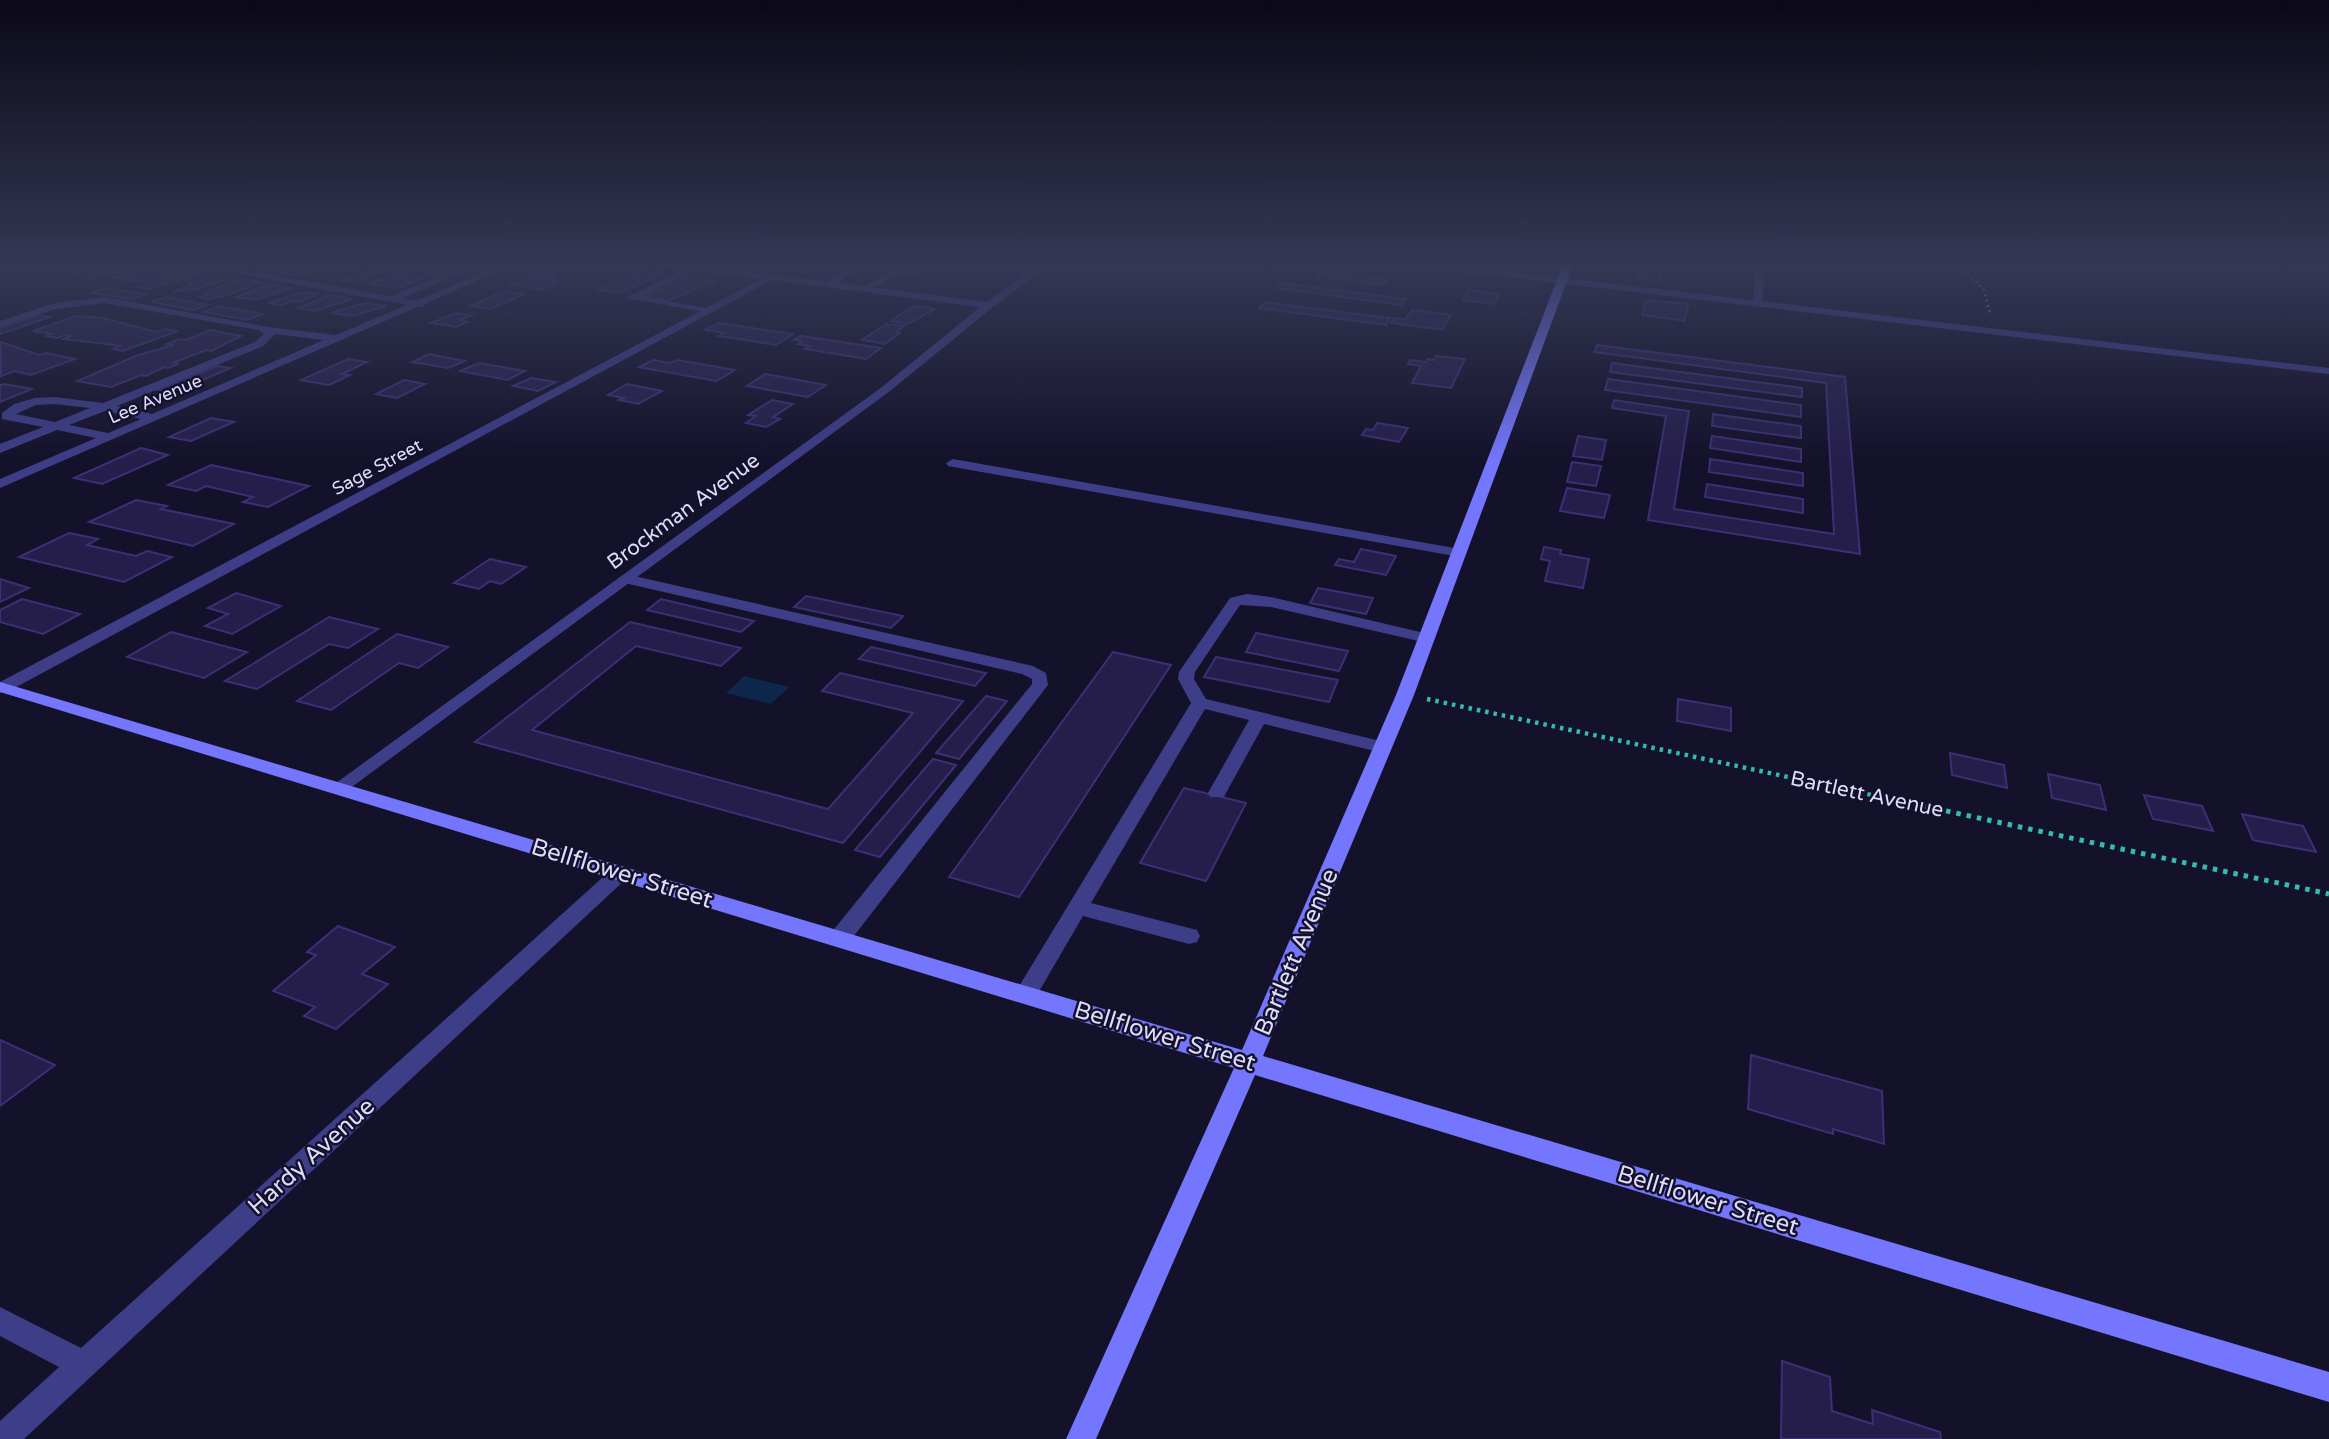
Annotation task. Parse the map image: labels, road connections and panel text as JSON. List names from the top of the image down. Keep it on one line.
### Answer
{"streets":{"street":["Lee Avenue","Sage Street","Brockman Avenue","Bartlett Avenue","Bellflower Street","Hardy Avenue"]},"crossings":[["Sage Street","Bellflower Street"],["Brockman Avenue","Bellflower Street"],["Bartlett Avenue","Bellflower Street"],["Bellflower Street","Hardy Avenue"]]}
